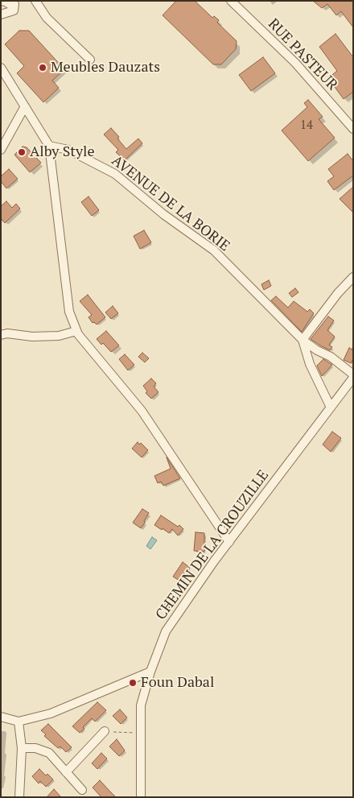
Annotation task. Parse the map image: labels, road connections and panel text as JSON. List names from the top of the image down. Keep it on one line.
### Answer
{"streets":{"street":["RUE PASTEUR","AVENUE DE LA BORIE","CHEMIN DE LA CROUZILLE"]},"places":["Meubles Dauzats","Alby Style","Foun Dabal"],"house_numbers":["14"]}
